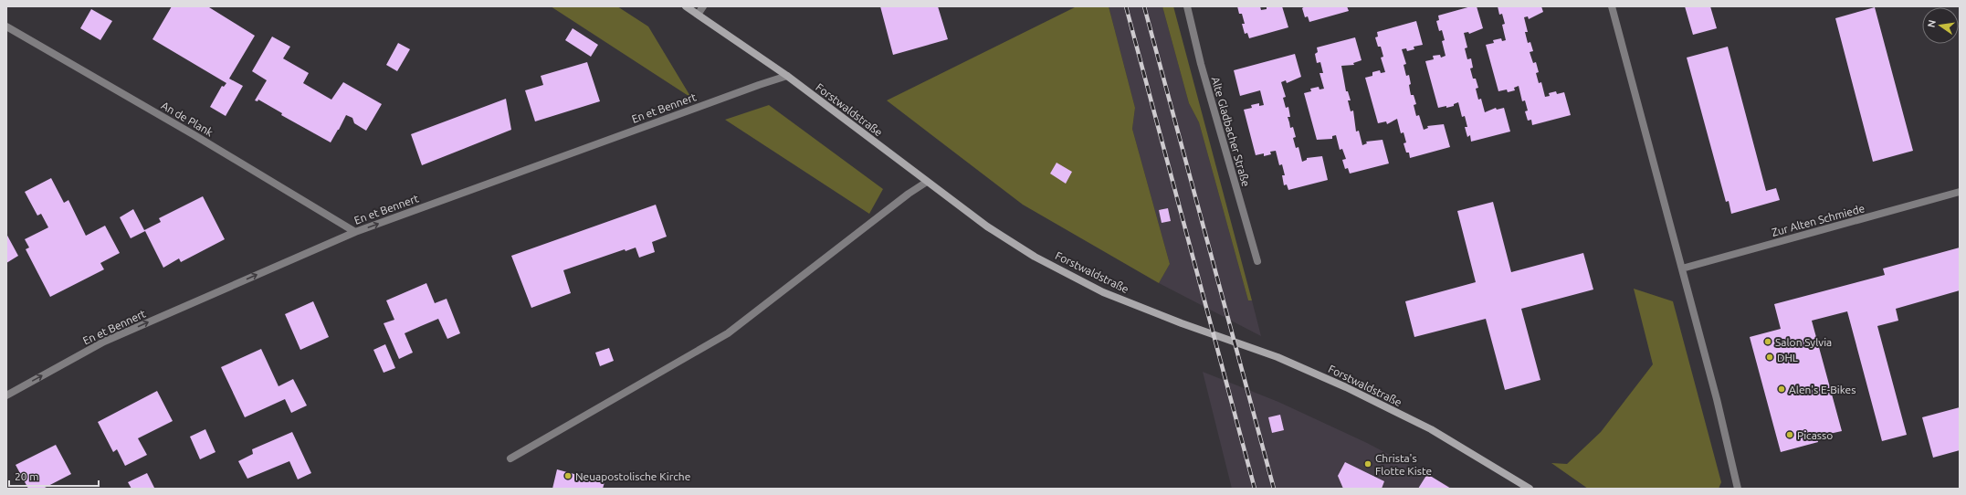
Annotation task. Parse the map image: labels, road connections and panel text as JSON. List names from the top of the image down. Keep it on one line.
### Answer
{"streets":{"street":["En et Bennert","Forstwaldstraße","An de Plank","Alte Gladbacher Straße","Zur Alten Schmiede"]},"crossings":[["En et Bennert","Forstwaldstraße"],["En et Bennert","An de Plank"]],"one_way":["En et Bennert"],"places":["Salon Sylvia","DHL","Alen's E-Bikes","Picasso","Christa's Flotte Kiste","Neuapostolische Kirche"],"scale_bar":"20 m","north":"left"}
